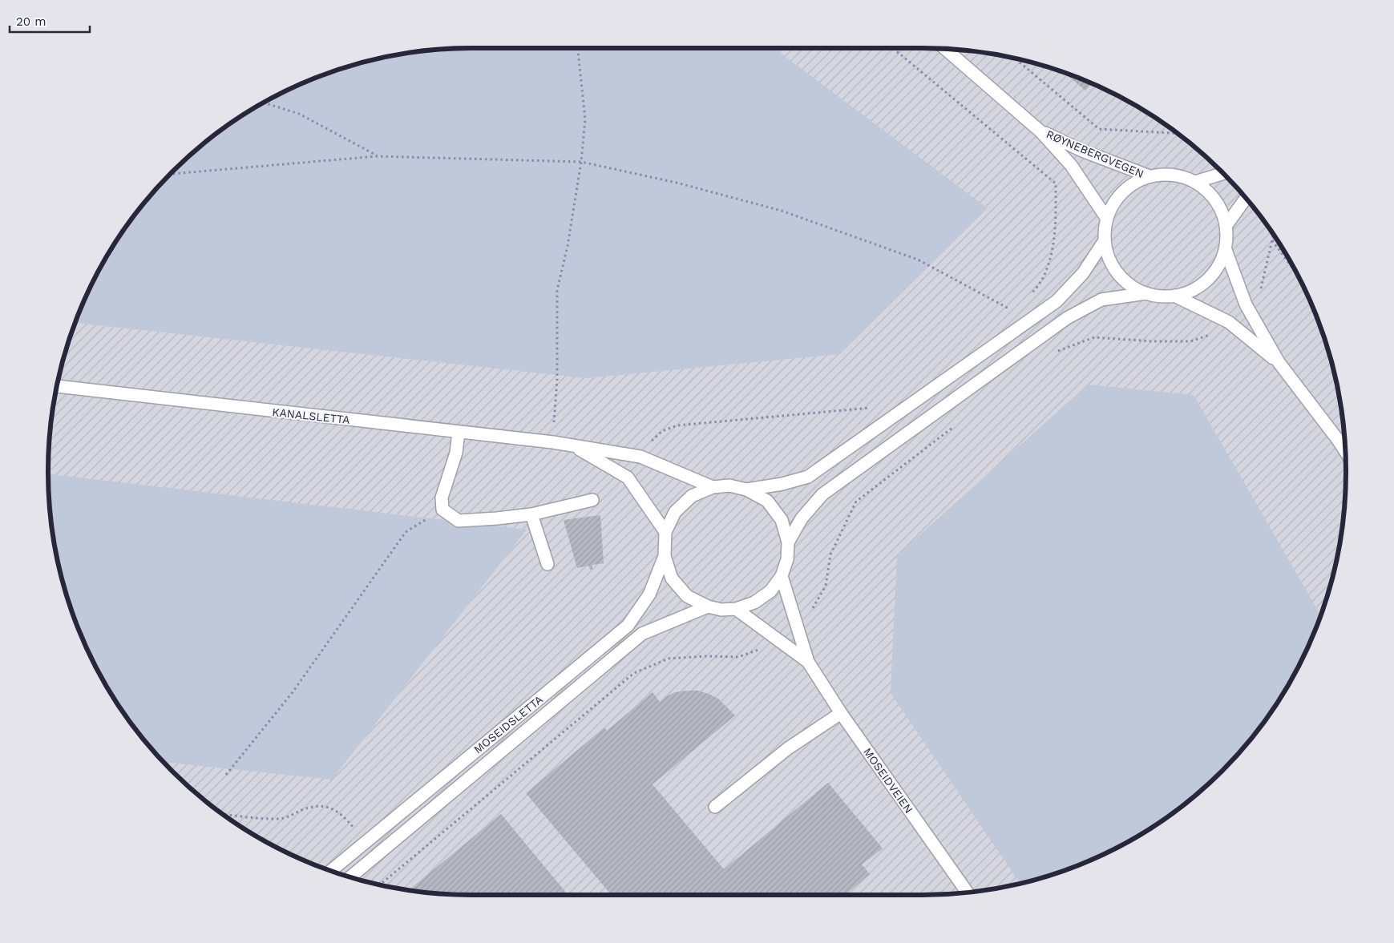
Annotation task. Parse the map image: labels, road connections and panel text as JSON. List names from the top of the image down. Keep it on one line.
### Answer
{"streets":{"street":["RØYNEBERGVEGEN","KANALSLETTA","MOSEIDSLETTA","MOSEIDVEIEN"]},"crossings":[["KANALSLETTA","MOSEIDSLETTA"]],"scale_bar":"20 m"}
